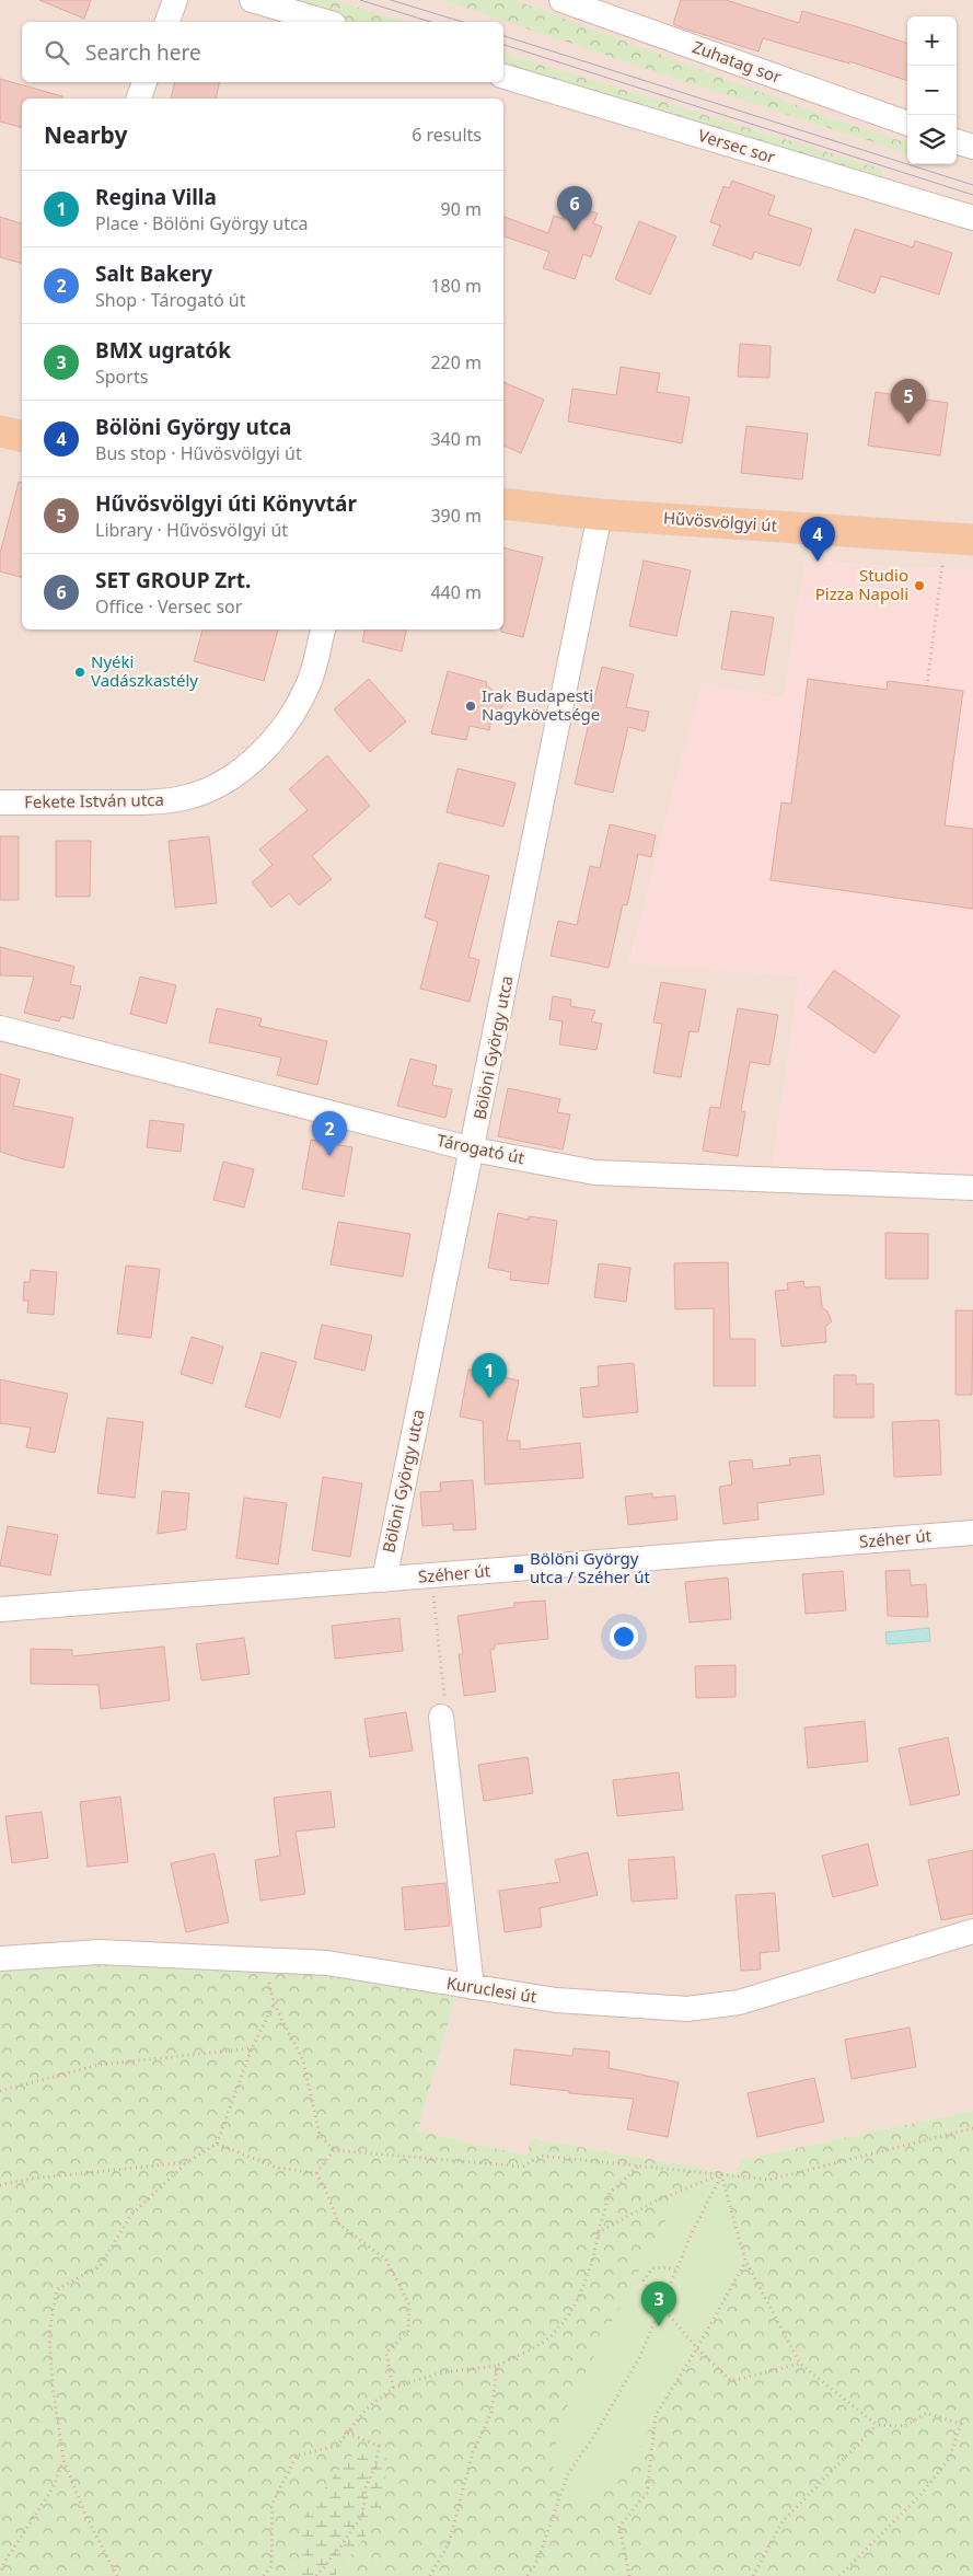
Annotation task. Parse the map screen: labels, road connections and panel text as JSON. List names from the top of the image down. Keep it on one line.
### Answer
{"streets":{"main road":["Hűvösvölgyi út"],"street":["Zuhatag sor","Versec sor","Fekete István utca","Bölöni György utca","Tárogató út","Széher út","Kuruclesi út"]},"crossings":[["Hűvösvölgyi út","Bölöni György utca"],["Bölöni György utca","Tárogató út"],["Bölöni György utca","Széher út"]],"places":{"other":["Studio Pizza Napoli","Nyéki Vadászkastély","Irak Budapesti Nagykövetsége"],"transit":["Bölöni György utca / Széher út"]},"page":{"map_buttons":["+","−"],"search":"Search here","heading":["Nearby","6 results"],"list":[{"mark":"1","name":"Regina Villa","note":"Place · Bölöni György utca","value":"90 m"},{"mark":"2","name":"Salt Bakery","note":"Shop · Tárogató út","value":"180 m"},{"mark":"3","name":"BMX ugratók","note":"Sports","value":"220 m"},{"mark":"4","name":"Bölöni György utca","note":"Bus stop · Hűvösvölgyi út","value":"340 m"},{"mark":"5","name":"Hűvösvölgyi úti Könyvtár","note":"Library · Hűvösvölgyi út","value":"390 m"},{"mark":"6","name":"SET GROUP Zrt.","note":"Office · Versec sor","value":"440 m"}],"pins":["6","5","4","2","1","3"]}}
